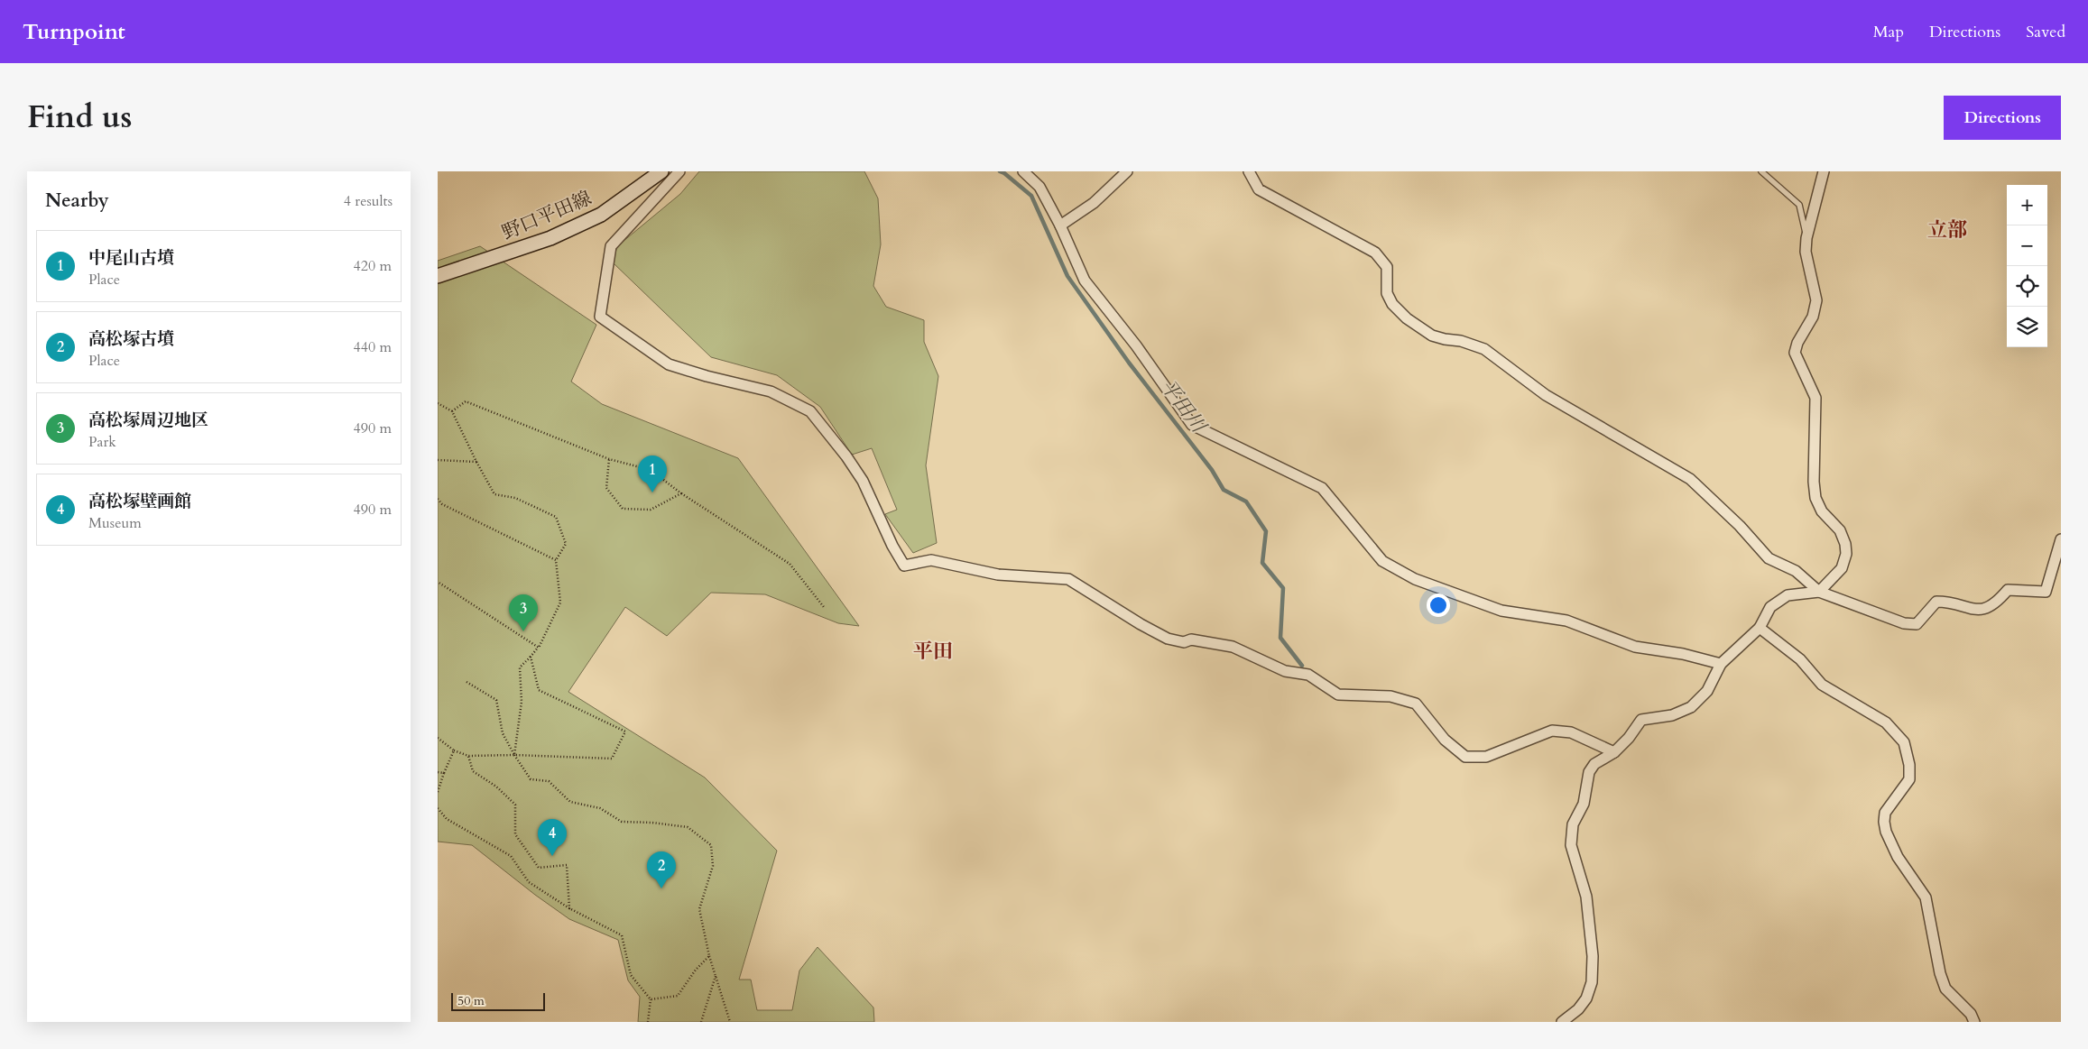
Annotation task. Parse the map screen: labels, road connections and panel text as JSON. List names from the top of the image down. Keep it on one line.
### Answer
{"streets":{"main road":["野口平田線"]},"districts":["立部","平田"],"water":["平田川"],"scale_bar":"50 m","page":{"header":"Turnpoint","nav":["Map","Directions","Saved"],"title":"Find us","buttons":"Directions","heading":["Nearby","4 results"],"map_buttons":["+","−"],"list":[{"mark":"1","name":"中尾山古墳","note":"Place","value":"420 m"},{"mark":"2","name":"高松塚古墳","note":"Place","value":"440 m"},{"mark":"3","name":"高松塚周辺地区","note":"Park","value":"490 m"},{"mark":"4","name":"高松塚壁画館","note":"Museum","value":"490 m"}],"pins":["1","3","4","2"],"scale":"50 m"}}
